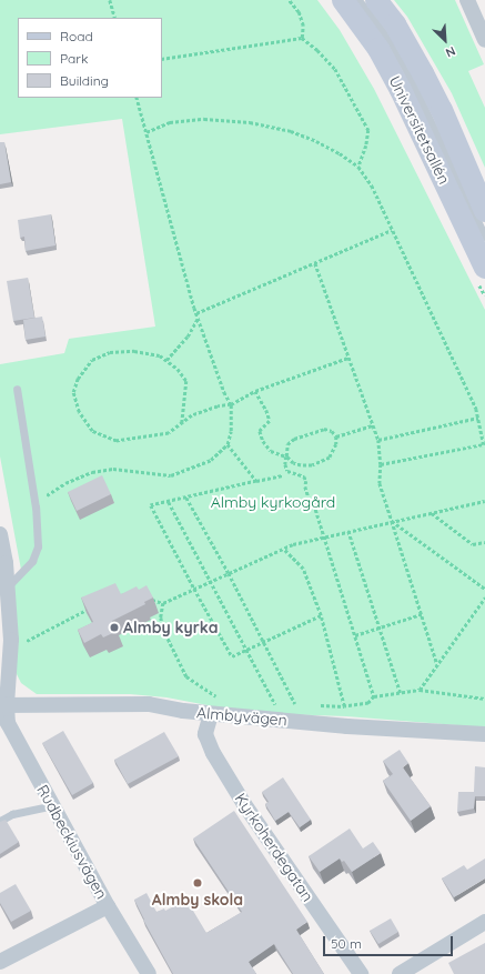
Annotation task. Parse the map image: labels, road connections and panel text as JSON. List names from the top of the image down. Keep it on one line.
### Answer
{"streets":{"main road":["Universitetsallén"],"street":["Almbyvägen","Rudbeckiusvägen","Kyrkoherdegatan"]},"crossings":[["Almbyvägen","Rudbeckiusvägen"],["Almbyvägen","Kyrkoherdegatan"]],"parks":["Almby kyrkogård"],"places":["Almby kyrka","Almby skola"],"legend":["Road","Park","Building"],"scale_bar":"50 m","north":"bottom right"}
